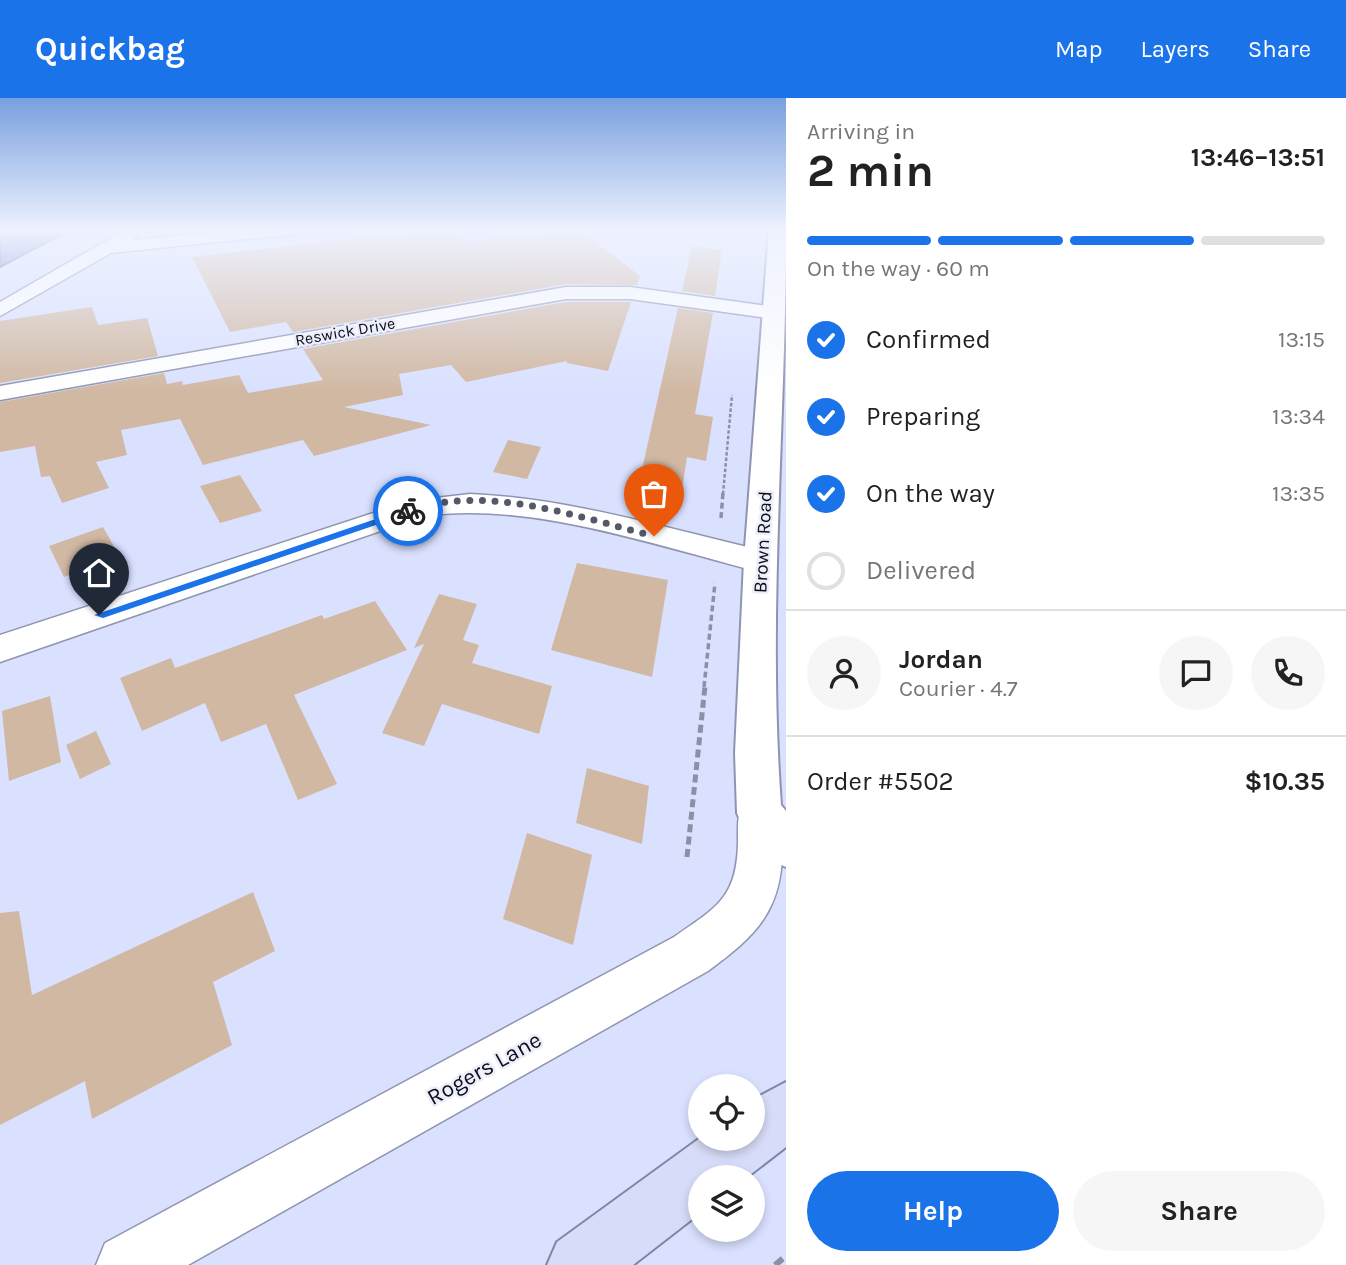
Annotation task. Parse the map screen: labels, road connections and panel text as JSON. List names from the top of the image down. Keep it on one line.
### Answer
{"streets":{"street":["Reswick Drive","Brown Road","Rogers Lane"]},"crossings":[["Reswick Drive","Brown Road"],["Brown Road","Rogers Lane"]],"page":{"header":"Quickbag","nav":["Map","Layers","Share"],"heading":["2 min","Arriving in","13:46–13:51"],"panel":["Jordan","Courier · 4.7","Order #5502","$10.35"],"bar":"On the way · 60 m","list":[["Confirmed","13:15"],["Preparing","13:34"],["On the way","13:35"],"Delivered"],"buttons":["Help","Share"]}}
